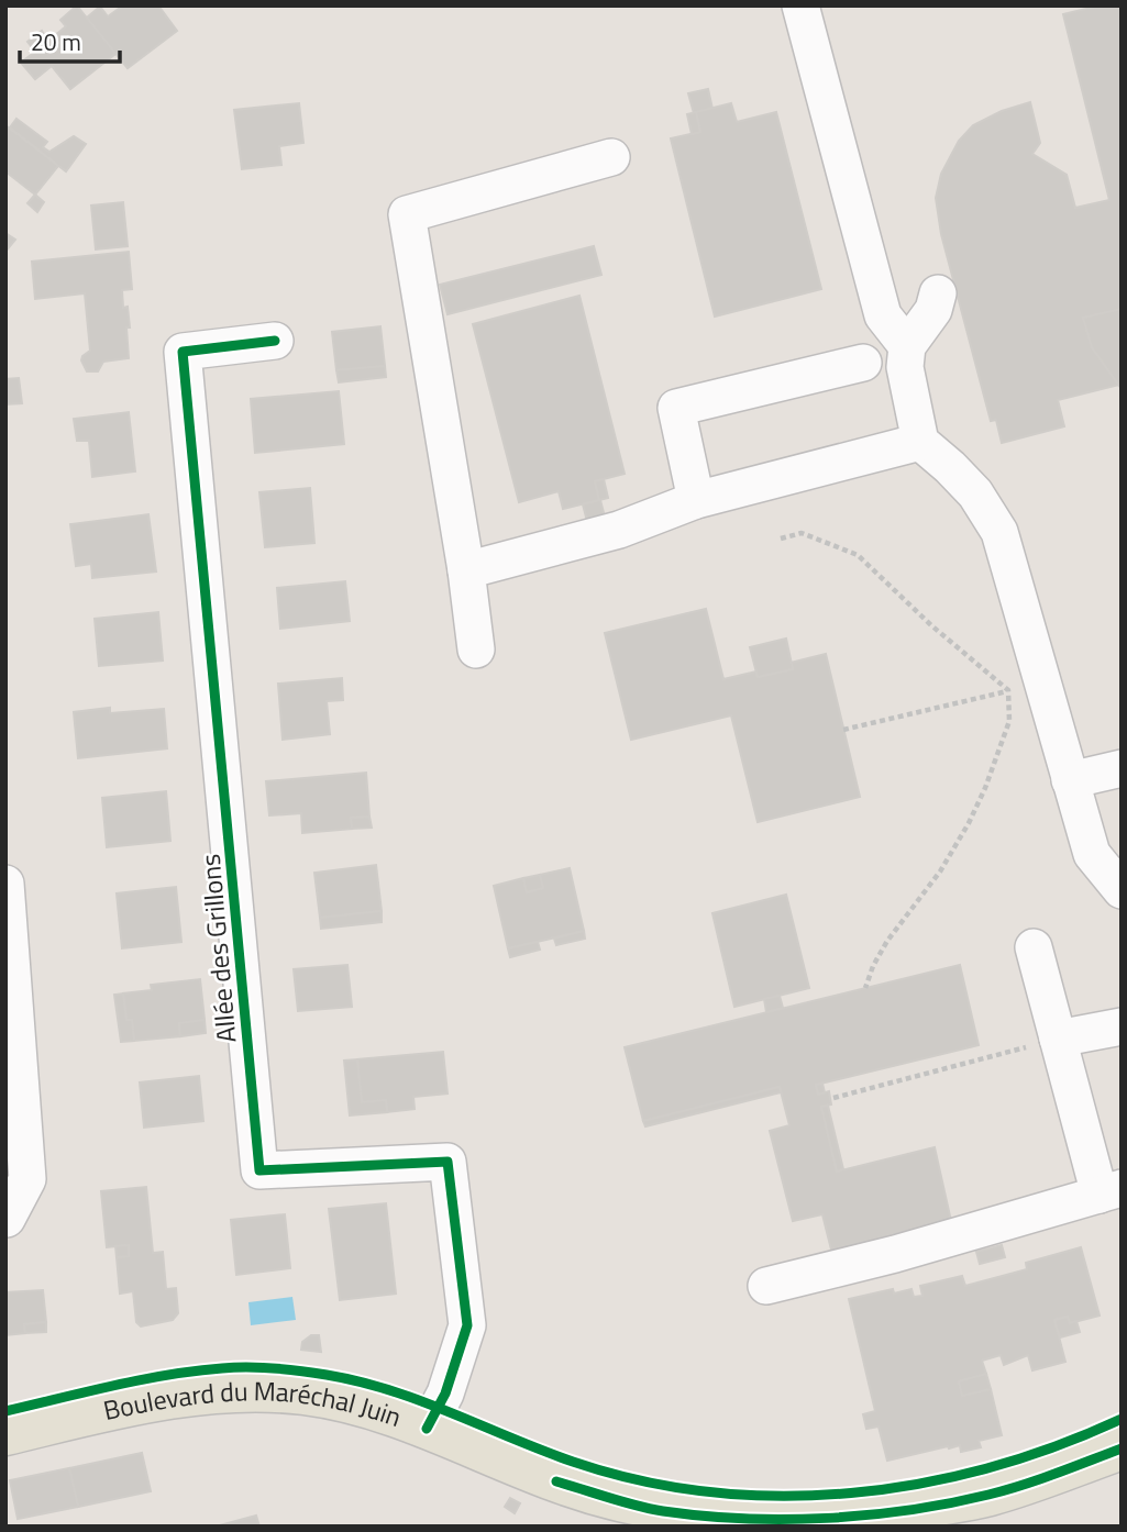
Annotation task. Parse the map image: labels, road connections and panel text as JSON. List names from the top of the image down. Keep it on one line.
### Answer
{"streets":{"main road":["Boulevard du Maréchal Juin"],"street":["Allée des Grillons"]},"crossings":[["Allée des Grillons","Boulevard du Maréchal Juin"]],"scale_bar":"20 m"}
